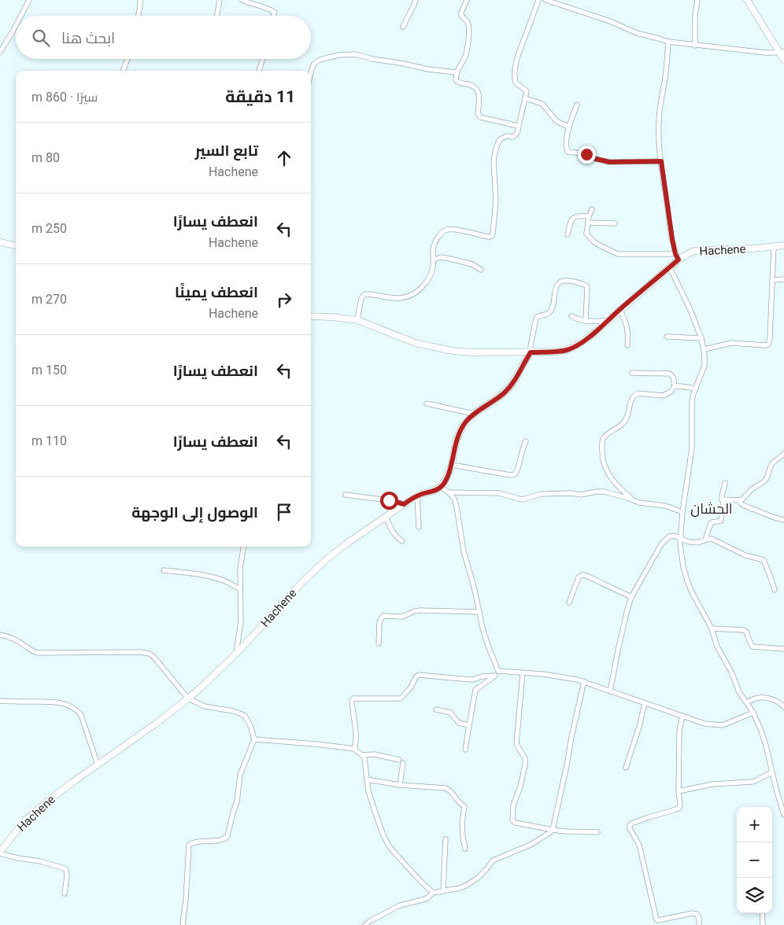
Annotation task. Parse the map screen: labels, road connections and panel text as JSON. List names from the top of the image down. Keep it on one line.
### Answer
{"streets":{"street":["Hachene"]},"districts":["الحشان"],"page":{"search":"ابحث هنا","heading":["11 دقيقة","سيرًا · 860 m"],"list":[["تابع السير","Hachene","80 m"],["انعطف يسارًا","Hachene","250 m"],["انعطف يمينًا","Hachene","270 m"],["انعطف يسارًا","150 m"],["انعطف يسارًا","110 m"],"الوصول إلى الوجهة"],"map_buttons":["+","−"]}}
